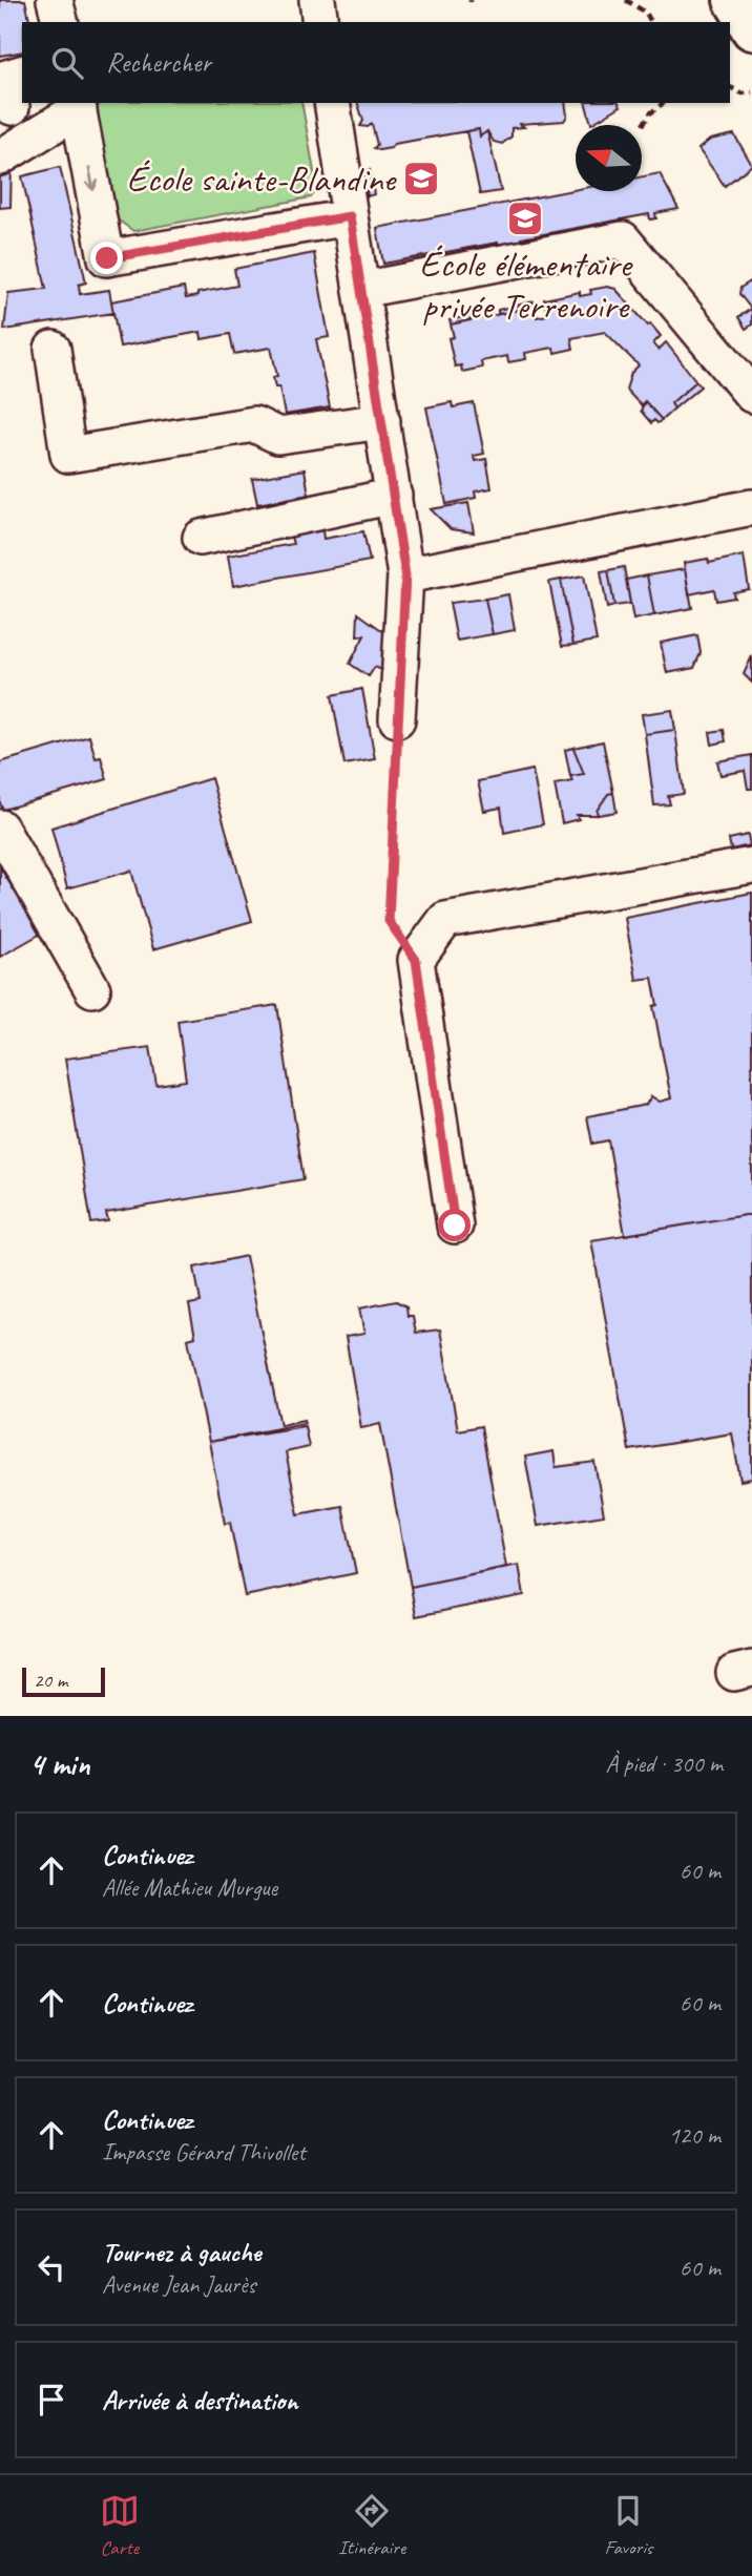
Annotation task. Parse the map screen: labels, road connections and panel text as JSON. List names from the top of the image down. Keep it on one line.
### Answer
{"places":{"school or university":["École sainte-Blandine","École élémentaire privée Terrenoire"]},"scale_bar":"20 m","north":"left","page":{"search":"Rechercher","scale":"20 m","heading":["4 min","À pied · 300 m"],"list":[["Continuez","Allée Mathieu Murgue","60 m"],["Continuez","60 m"],["Continuez","Impasse Gérard Thivollet","120 m"],["Tournez à gauche","Avenue Jean Jaurès","60 m"],"Arrivée à destination"],"nav":["Carte","Itinéraire","Favoris"]}}
